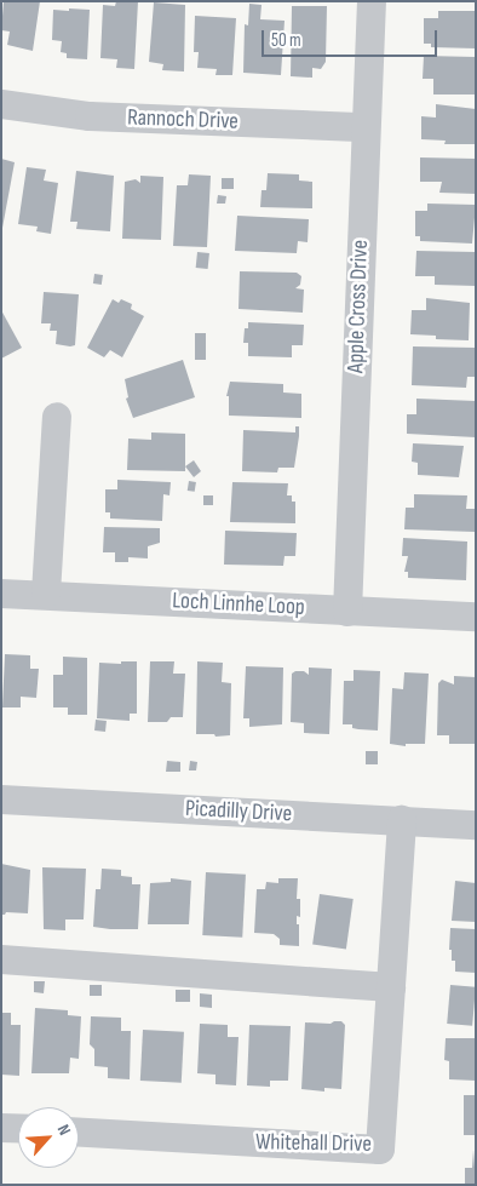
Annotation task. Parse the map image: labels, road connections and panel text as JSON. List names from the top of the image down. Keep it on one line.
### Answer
{"streets":{"street":["Rannoch Drive","Apple Cross Drive","Loch Linnhe Loop","Picadilly Drive","Whitehall Drive"]},"crossings":[["Rannoch Drive","Apple Cross Drive"],["Apple Cross Drive","Loch Linnhe Loop"],["Picadilly Drive","Whitehall Drive"]],"scale_bar":"50 m","north":"top right"}
